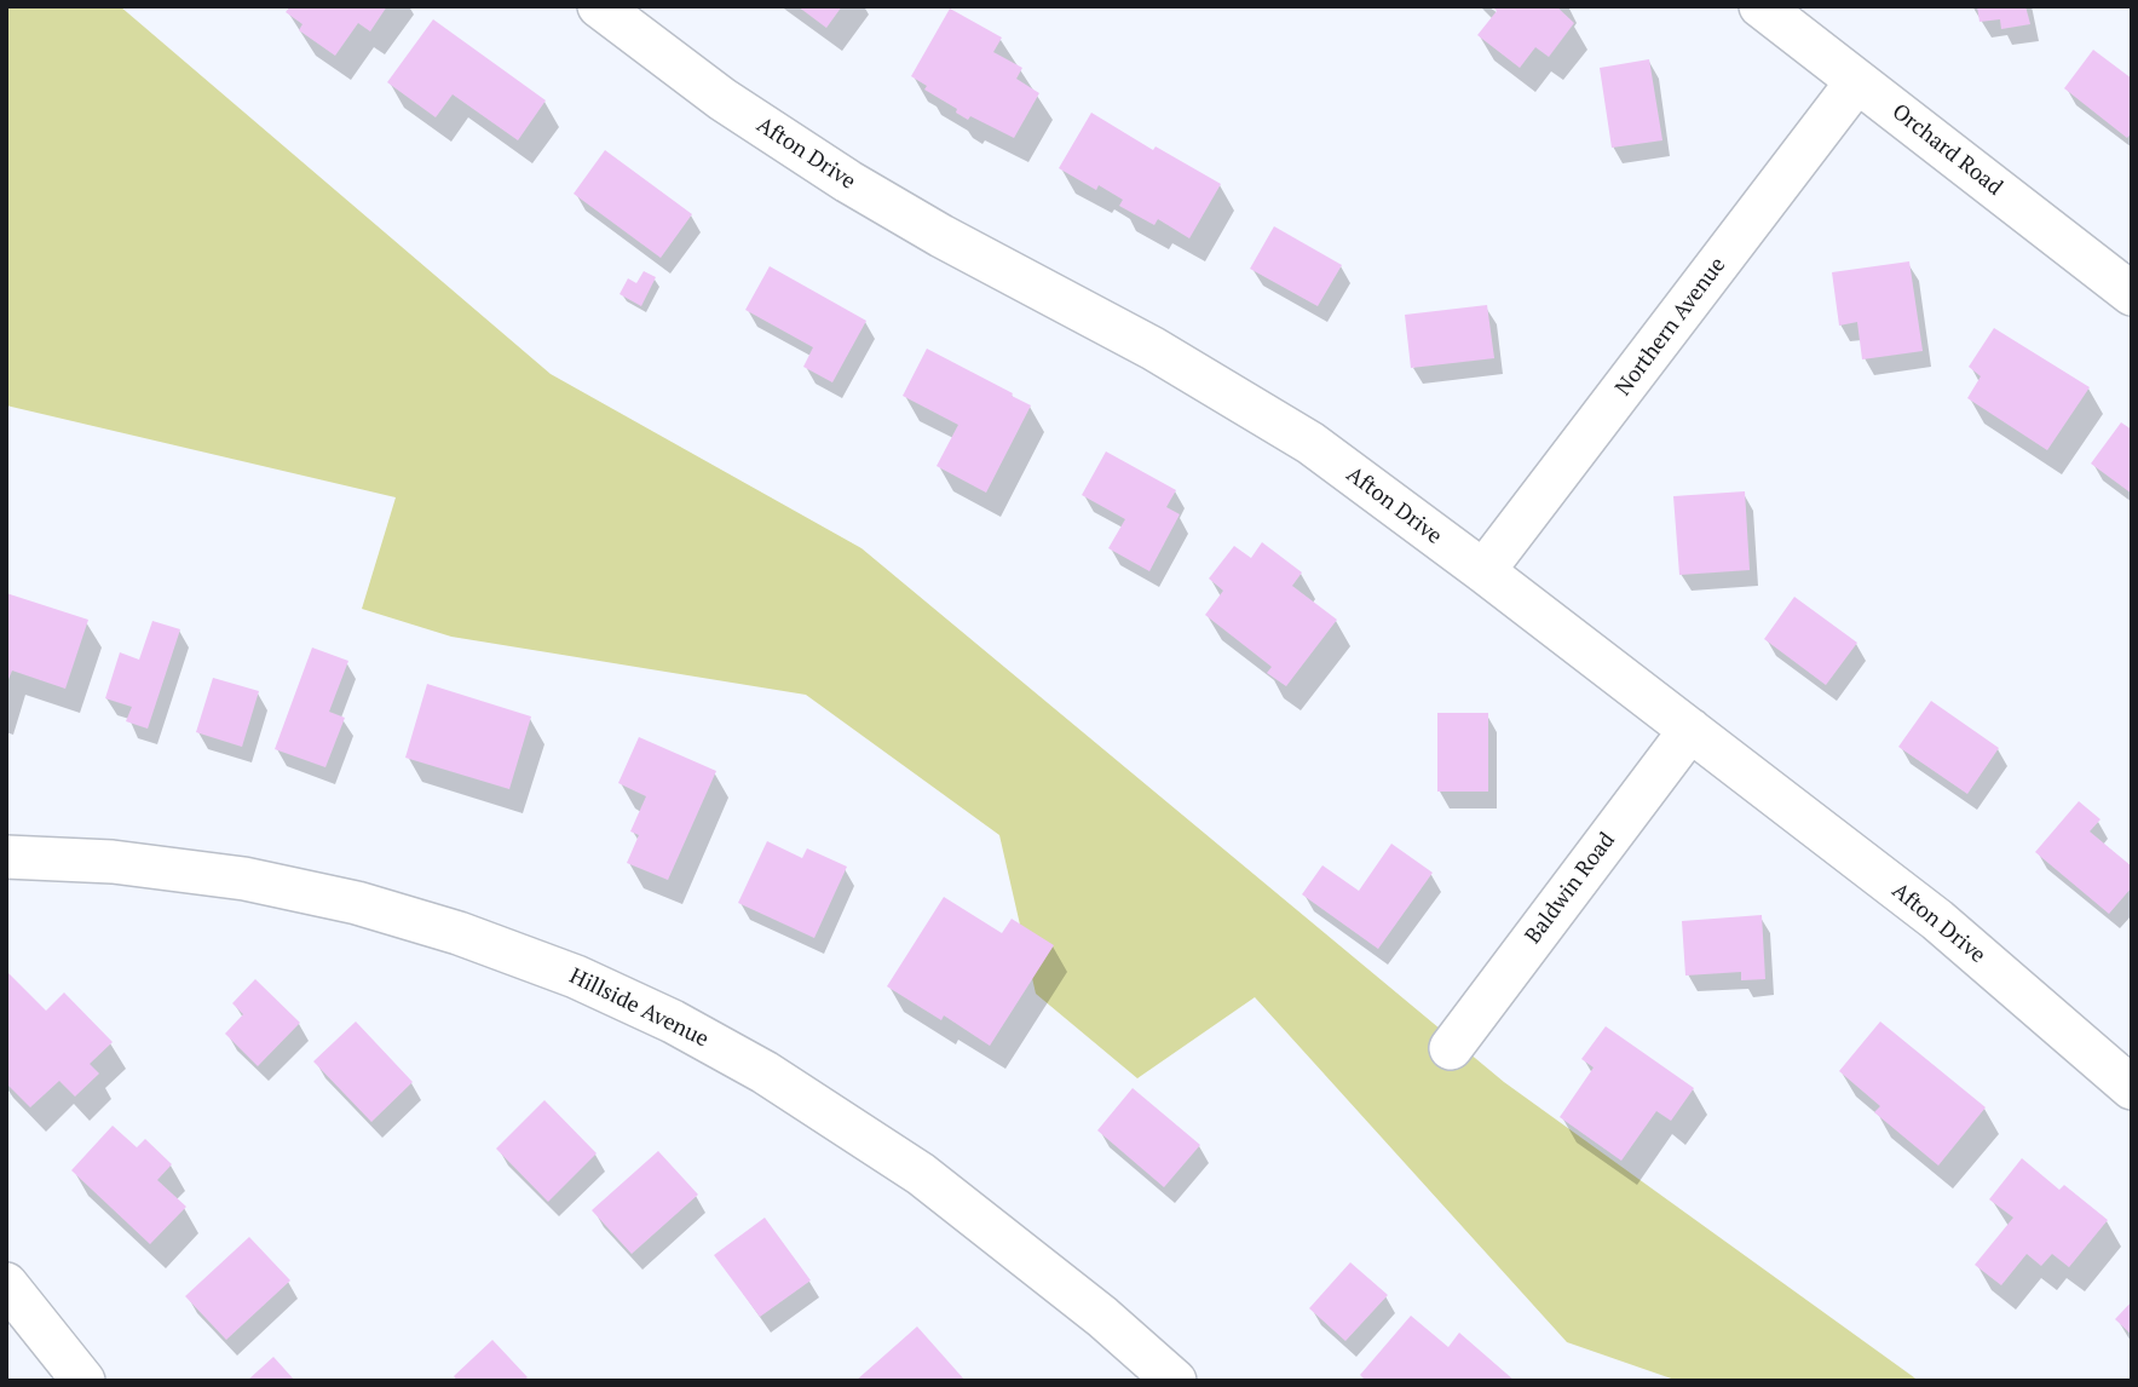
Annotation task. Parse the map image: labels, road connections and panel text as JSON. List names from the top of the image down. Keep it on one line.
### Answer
{"streets":{"street":["Orchard Road","Afton Drive","Northern Avenue","Baldwin Road","Hillside Avenue"]},"crossings":[["Orchard Road","Northern Avenue"],["Afton Drive","Northern Avenue"],["Afton Drive","Baldwin Road"]]}
